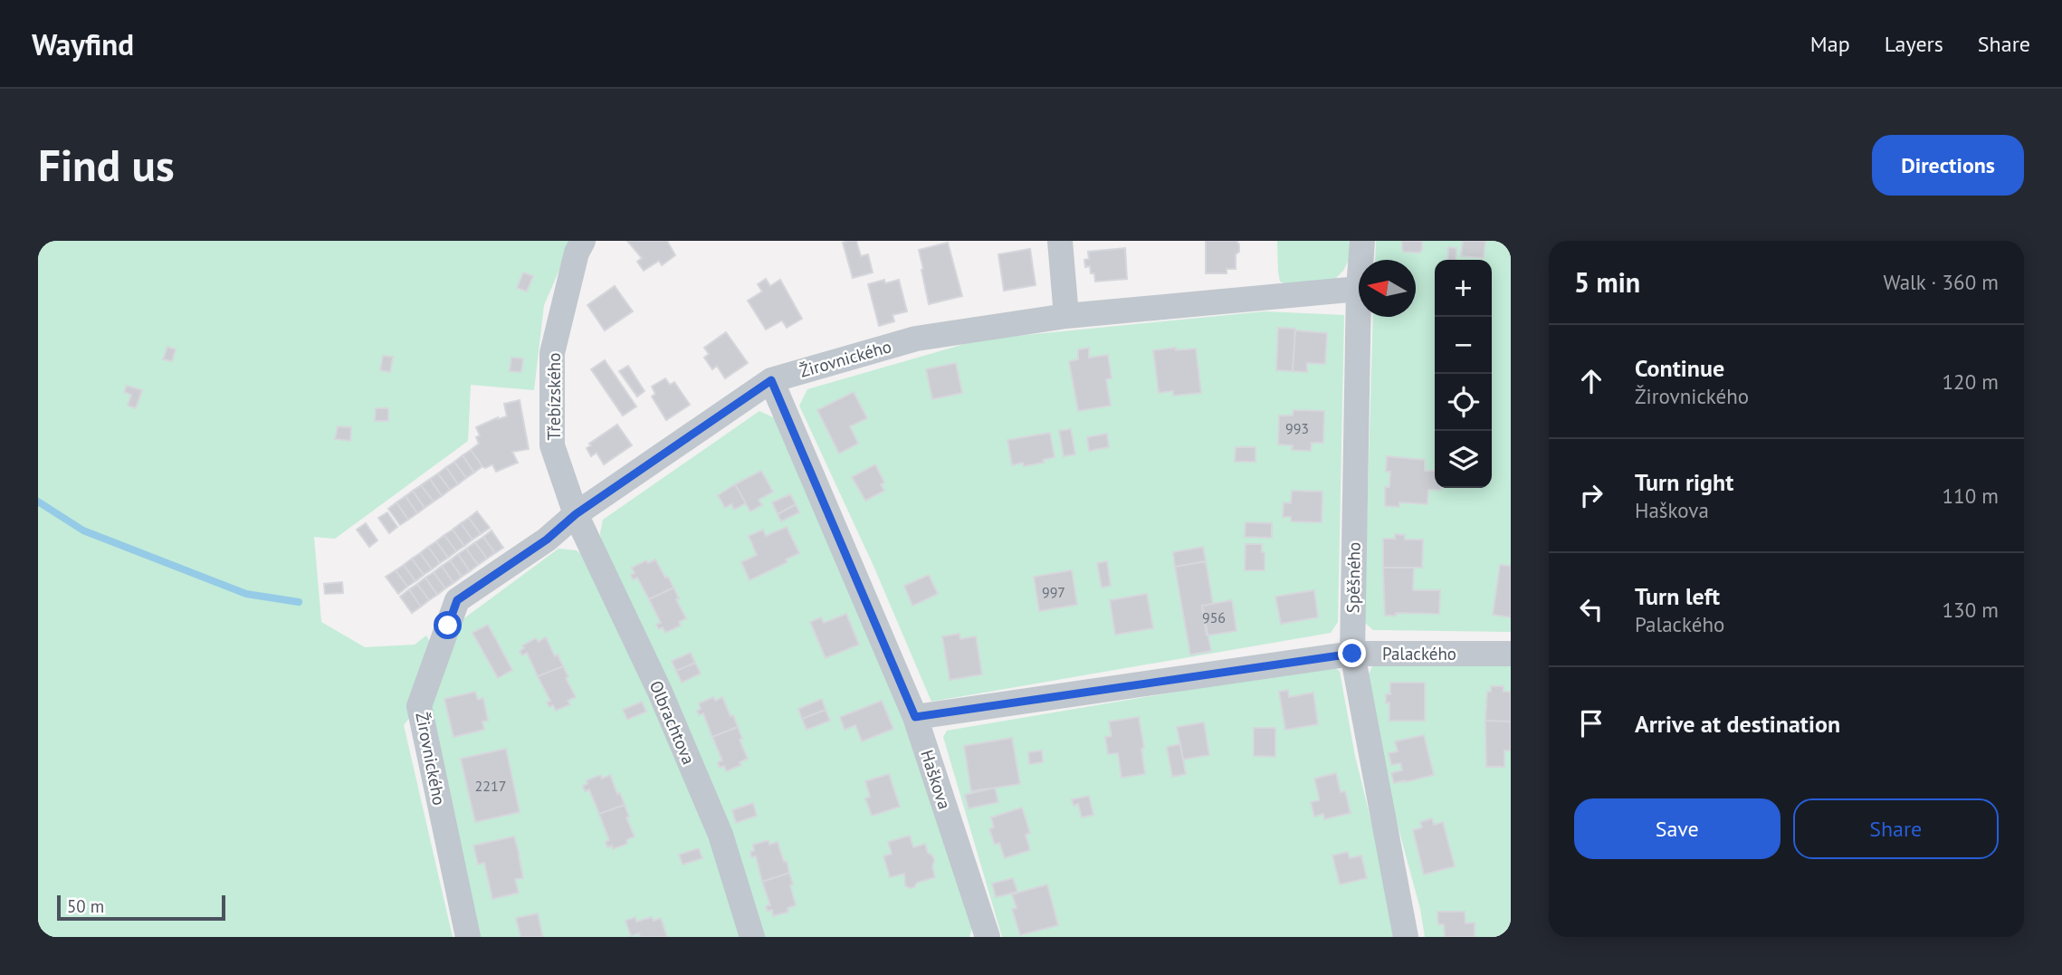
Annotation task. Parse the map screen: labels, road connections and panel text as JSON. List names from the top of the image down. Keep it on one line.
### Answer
{"streets":{"street":["Žirovnického","Třebízského","Spěšného","Palackého","Olbrachtova","Haškova"]},"crossings":[["Žirovnického","Třebízského"],["Žirovnického","Spěšného"],["Žirovnického","Olbrachtova"],["Žirovnického","Haškova"],["Třebízského","Olbrachtova"],["Spěšného","Palackého"],["Palackého","Haškova"]],"house_numbers":["993","997","956","2217"],"scale_bar":"50 m","north":"left","page":{"header":"Wayfind","nav":["Map","Layers","Share"],"buttons":["Directions",["Save","Share"]],"title":"Find us","heading":["5 min","Walk · 360 m"],"map_buttons":["+","−"],"list":[["Continue","Žirovnického","120 m"],["Turn right","Haškova","110 m"],["Turn left","Palackého","130 m"],"Arrive at destination"],"scale":"50 m"}}
